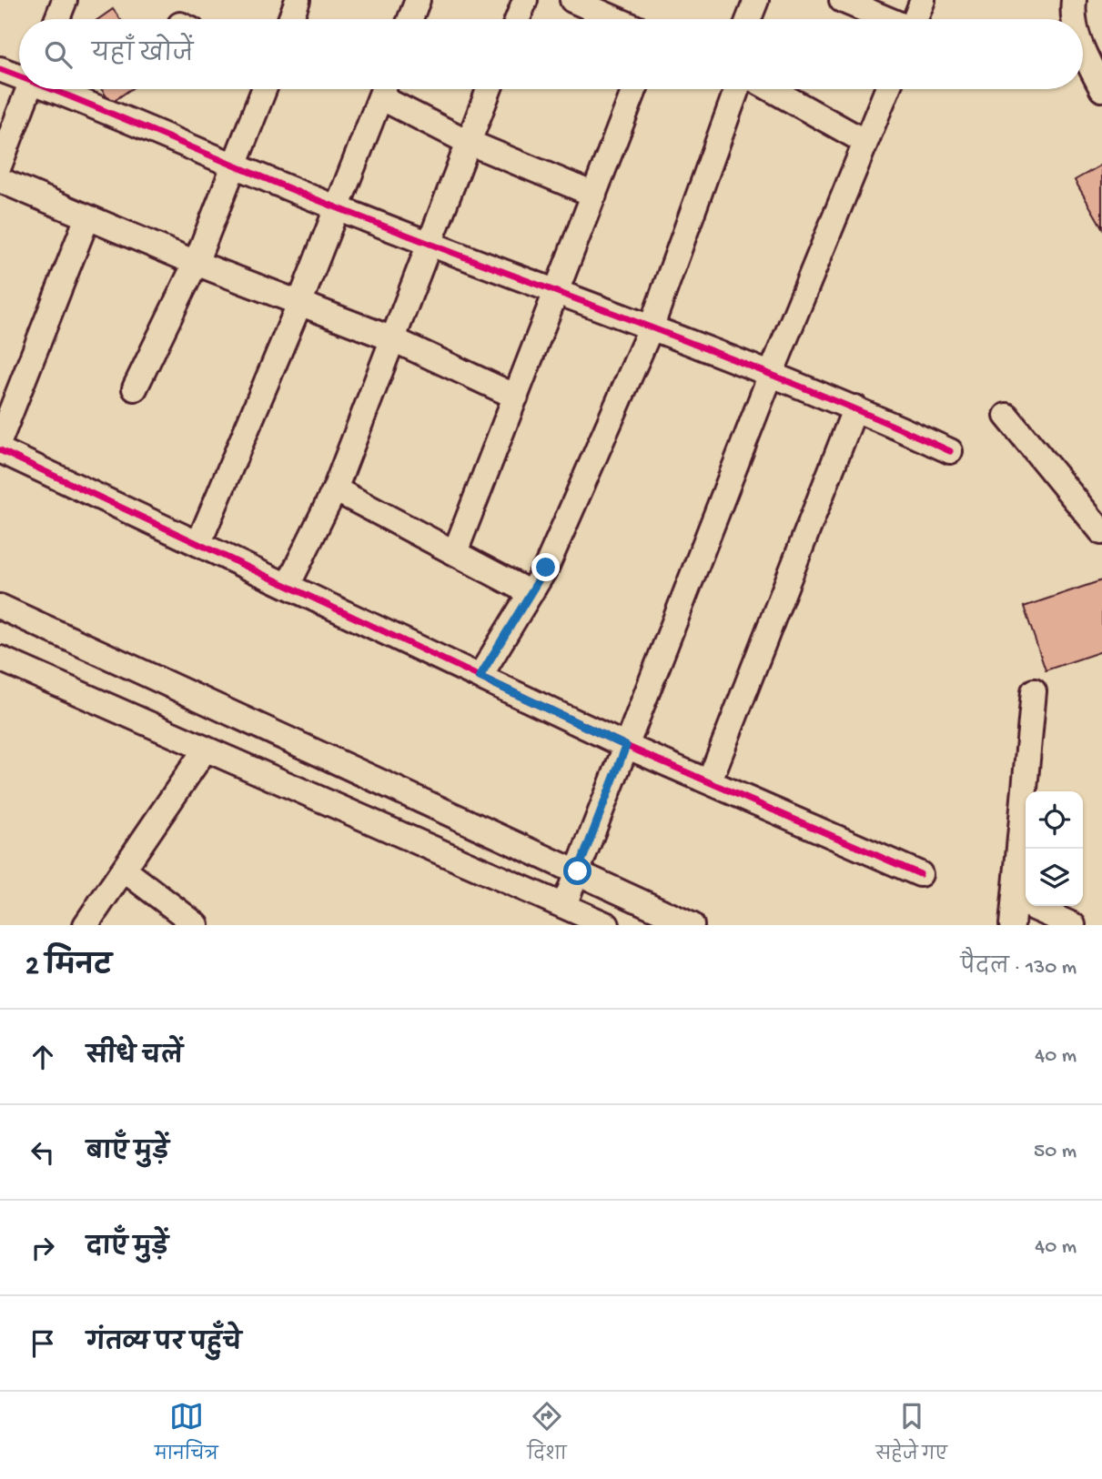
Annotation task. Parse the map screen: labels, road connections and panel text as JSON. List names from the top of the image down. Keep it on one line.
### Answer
{"page":{"search":"यहाँ खोजें","heading":["2 मिनट","पैदल · 130 m"],"list":[["सीधे चलें","40 m"],["बाएँ मुड़ें","50 m"],["दाएँ मुड़ें","40 m"],"गंतव्य पर पहुँचे"],"nav":["मानचित्र","दिशा","सहेजे गए"]}}
